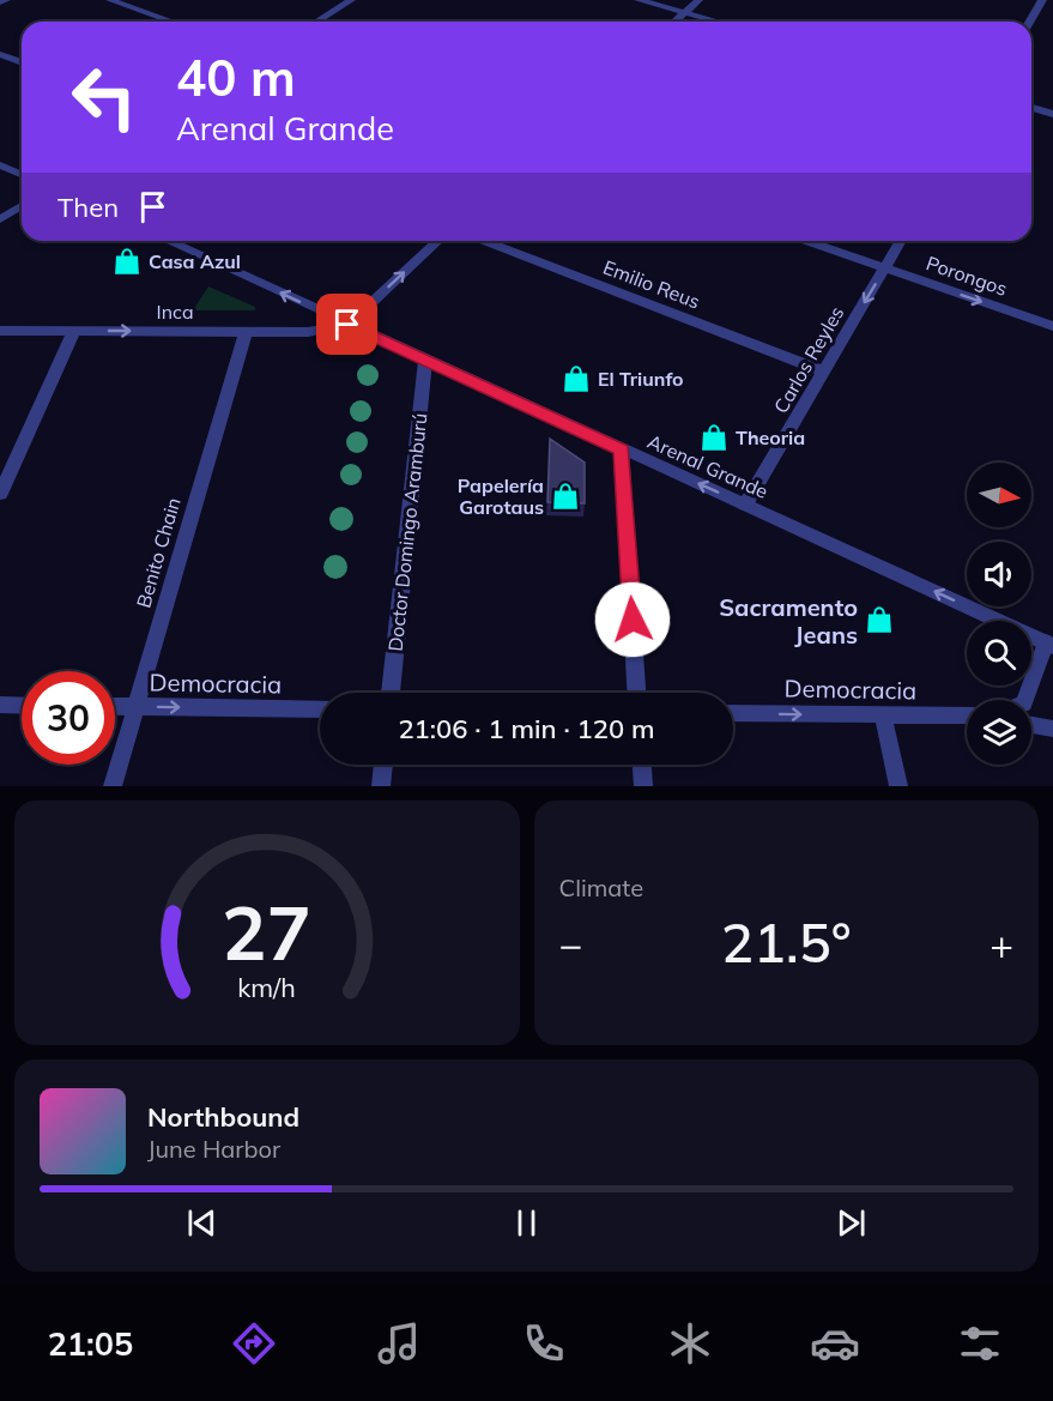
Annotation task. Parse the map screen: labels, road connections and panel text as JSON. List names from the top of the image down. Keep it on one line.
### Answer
{"streets":{"street":["Porongos","Emilio Reus","Inca","Carlos Reyles","Arenal Grande","Doctor Domingo Aramburú","Benito Chain","Democracia"]},"crossings":[["Porongos","Carlos Reyles"],["Emilio Reus","Carlos Reyles"],["Inca","Arenal Grande"],["Inca","Benito Chain"],["Carlos Reyles","Arenal Grande"],["Arenal Grande","Doctor Domingo Aramburú"],["Benito Chain","Democracia"]],"one_way":["Porongos","Inca","Carlos Reyles","Arenal Grande","Democracia"],"places":{"shop":["Casa Azul","El Triunfo","Theoria","Papelería Garotaus","Sacramento Jeans"]},"north":"right","page":{"turn":["40 m","Arenal Grande"],"then":"Then","limit":"30","trip":"21:06 · 1 min · 120 m","tile":"Climate","heat":["−","21.5°","+"],"song":["Northbound","June Harbor"],"tabs":"21:05","gauge":["27","km/h"]}}
